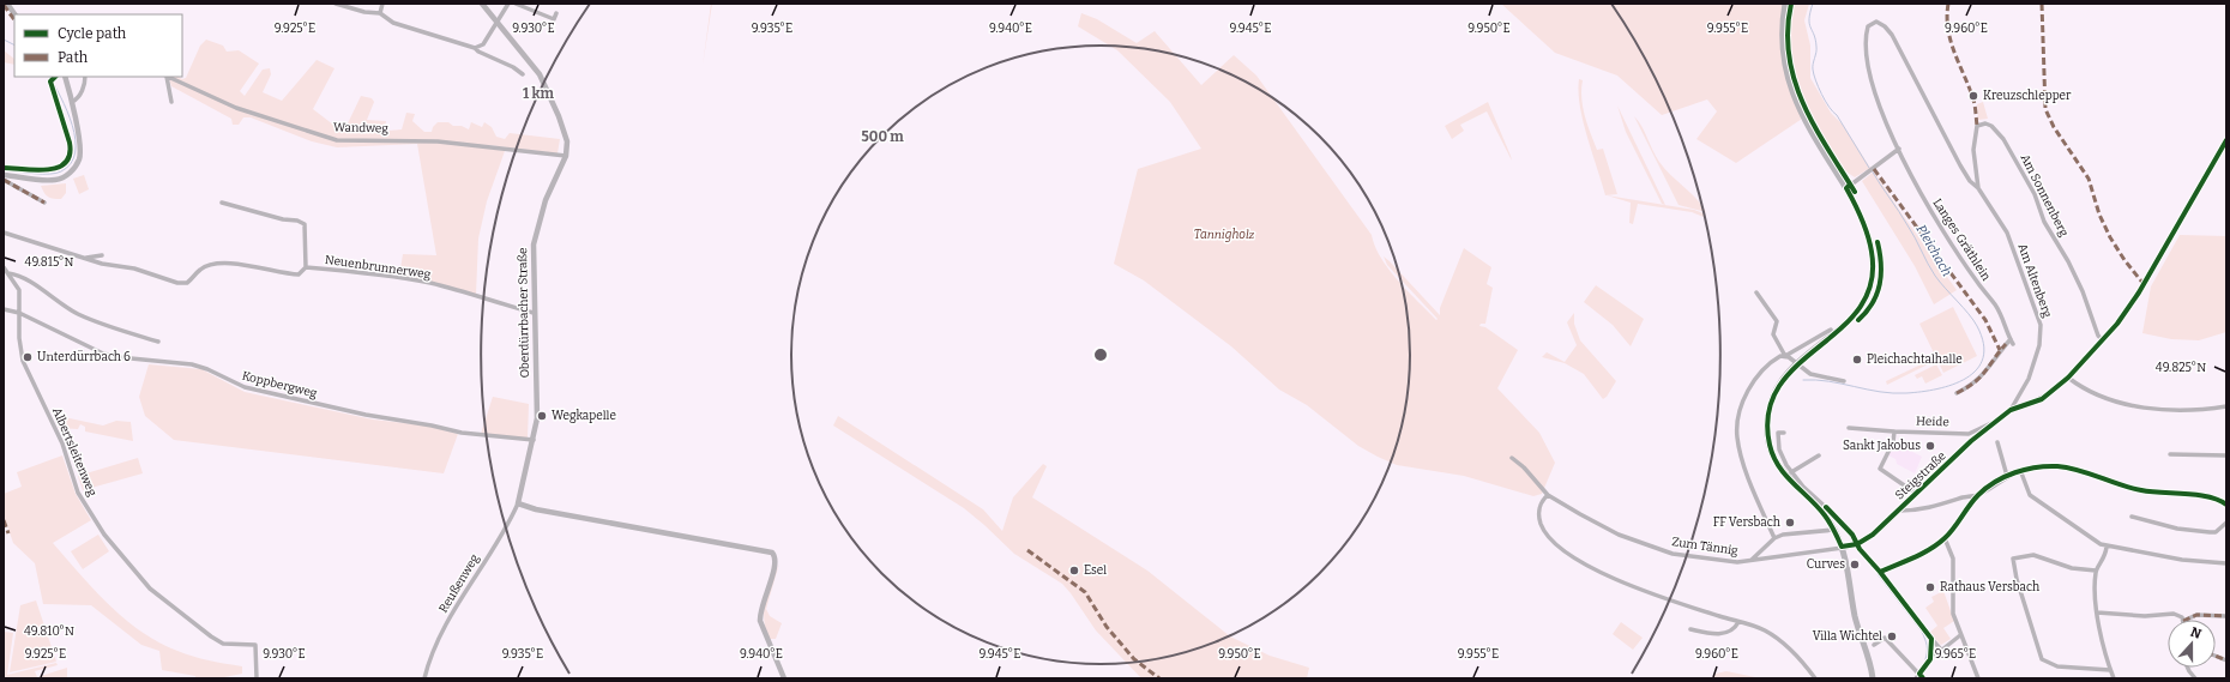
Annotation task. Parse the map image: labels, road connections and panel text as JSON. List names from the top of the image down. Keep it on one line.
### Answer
{"streets":{"street":["Wandweg","Am Sonnenberg","Langes Gräthlein","Neuenbrunnerweg","Am Altenberg","Oberdürrbacher Straße","Koppbergweg","Heide","Albertsleitenweg","Steigstraße","Zum Tännig","Reußenweg"]},"crossings":[["Wandweg","Oberdürrbacher Straße"],["Am Sonnenberg","Am Altenberg"],["Langes Gräthlein","Am Altenberg"],["Neuenbrunnerweg","Oberdürrbacher Straße"],["Am Altenberg","Steigstraße"],["Oberdürrbacher Straße","Koppbergweg"],["Oberdürrbacher Straße","Reußenweg"],["Koppbergweg","Albertsleitenweg"],["Heide","Steigstraße"],["Steigstraße","Zum Tännig"]],"water":["Pleichach"],"parks":["Tannigholz"],"places":["Kreuzschlepper","Unterdürrbach 6","Pleichachtalhalle","Wegkapelle","Sankt Jakobus","FF Versbach","Curves","Esel","Rathaus Versbach","Villa Wichtel"],"legend":["Cycle path","Path"],"north":"top","coordinates":["9.925°E","9.930°E","9.935°E","9.940°E","9.945°E","9.950°E","9.960°E","9.955°E","49.815°N","49.825°N","49.810°N","9.965°E"],"rings":["1 km","500 m"]}
